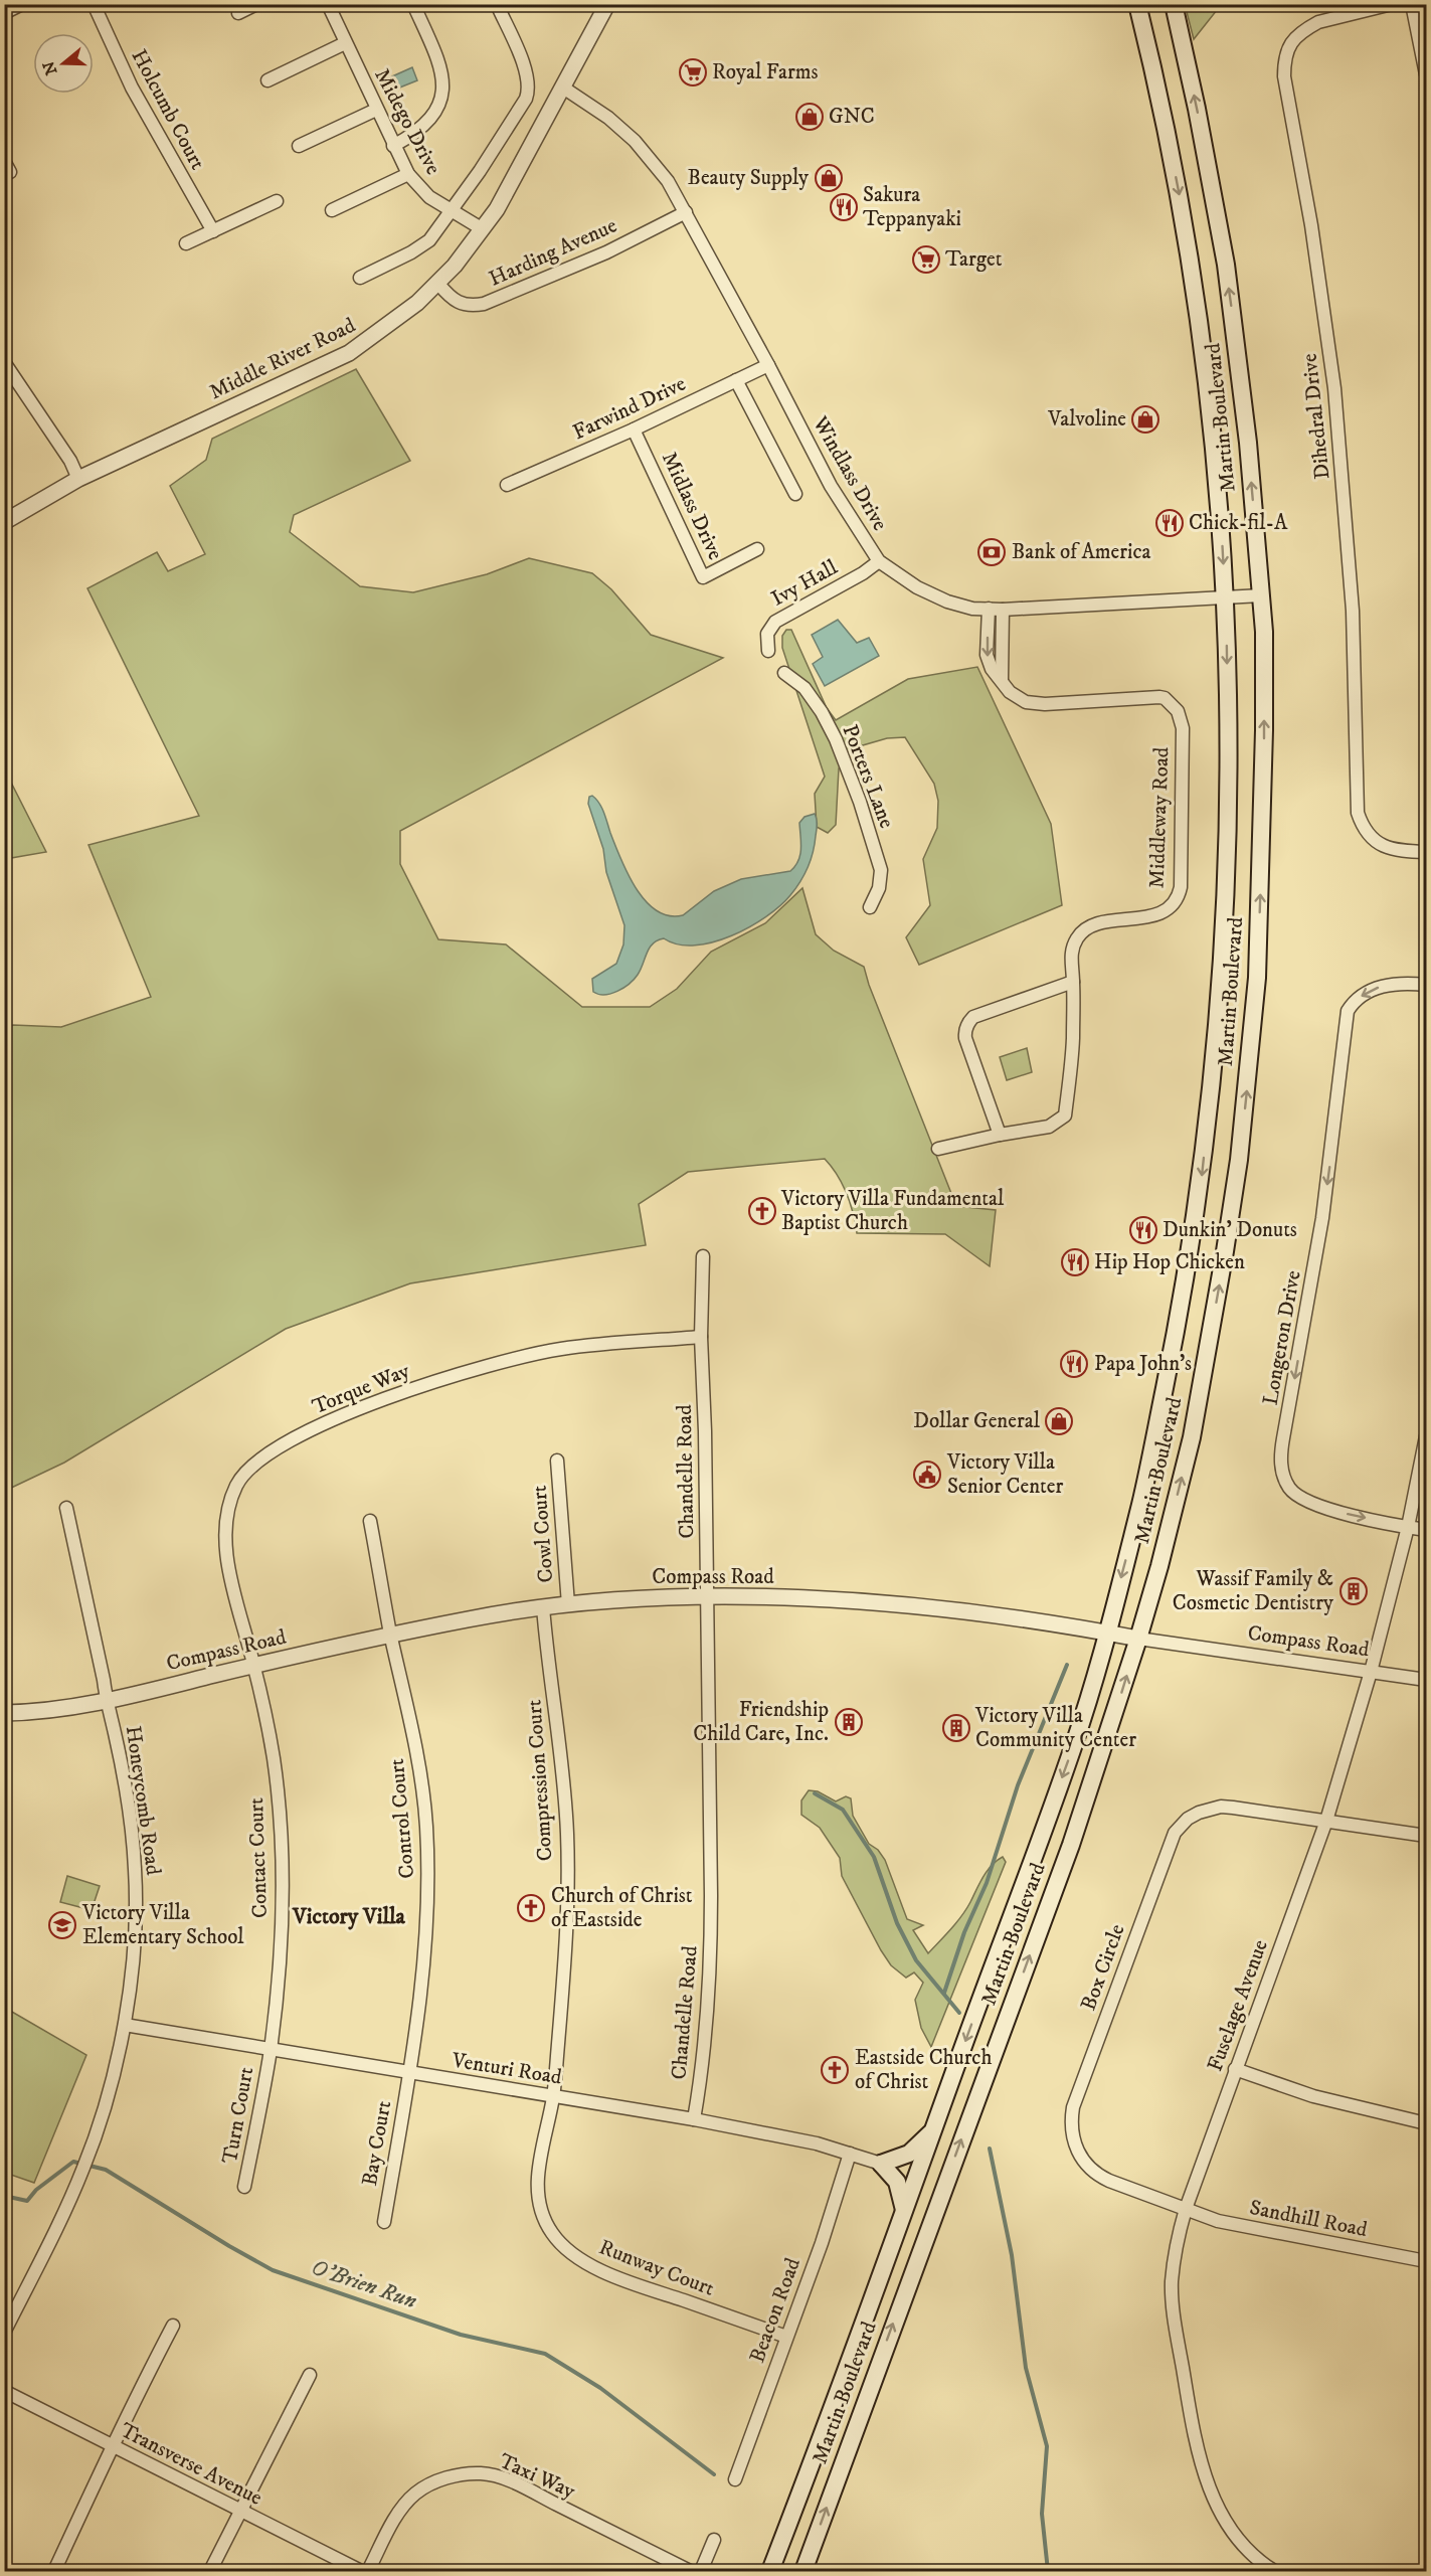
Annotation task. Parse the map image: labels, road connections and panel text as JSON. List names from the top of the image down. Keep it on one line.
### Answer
{"streets":{"main road":["Martin Boulevard"],"street":["Holcumb Court","Midego Drive","Harding Avenue","Middle River Road","Farwind Drive","Dihedral Drive","Windlass Drive","Midlass Drive","Ivy Hall","Porters Lane","Middleway Road","Longeron Drive","Torque Way","Chandelle Road","Cowl Court","Compass Road","Compression Court","Honeycomb Road","Control Court","Contact Court","Box Circle","Fuselage Avenue","Venturi Road","Turn Court","Bay Court","Sandhill Road","Runway Court","Beacon Road","Transverse Avenue","Taxi Way"]},"crossings":[["Midego Drive","Middle River Road"],["Harding Avenue","Middle River Road"],["Harding Avenue","Windlass Drive"],["Middle River Road","Windlass Drive"],["Farwind Drive","Windlass Drive"],["Farwind Drive","Midlass Drive"],["Martin Boulevard","Windlass Drive"],["Martin Boulevard","Compass Road"],["Windlass Drive","Ivy Hall"],["Windlass Drive","Middleway Road"],["Longeron Drive","Fuselage Avenue"],["Torque Way","Chandelle Road"],["Torque Way","Compass Road"],["Torque Way","Contact Court"],["Chandelle Road","Compass Road"],["Chandelle Road","Venturi Road"],["Cowl Court","Compass Road"],["Compass Road","Compression Court"],["Compass Road","Honeycomb Road"],["Compass Road","Control Court"],["Compass Road","Contact Court"],["Compass Road","Fuselage Avenue"],["Compression Court","Venturi Road"],["Compression Court","Runway Court"],["Honeycomb Road","Venturi Road"],["Control Court","Venturi Road"],["Control Court","Bay Court"],["Contact Court","Venturi Road"],["Contact Court","Turn Court"],["Box Circle","Fuselage Avenue"],["Box Circle","Sandhill Road"],["Fuselage Avenue","Sandhill Road"],["Venturi Road","Turn Court"],["Venturi Road","Bay Court"],["Venturi Road","Runway Court"],["Venturi Road","Beacon Road"],["Runway Court","Beacon Road"]],"districts":["Victory Villa"],"water":["O'Brien Run"],"places":{"supermarket":["Royal Farms","Target"],"shop":["GNC","Beauty Supply","Valvoline","Dollar General"],"restaurant":["Sakura Teppanyaki","Chick-fil-A","Dunkin' Donuts","Hip Hop Chicken","Papa John's"],"bank":["Bank of America"],"church":["Victory Villa Fundamental Baptist Church","Church of Christ of Eastside","Eastside Church of Christ"],"public building":["Victory Villa Senior Center"],"building":["Wassif Family & Cosmetic Dentistry","Friendship Child Care, Inc.","Victory Villa Community Center"],"school or university":["Victory Villa Elementary School"]},"north":"left"}
